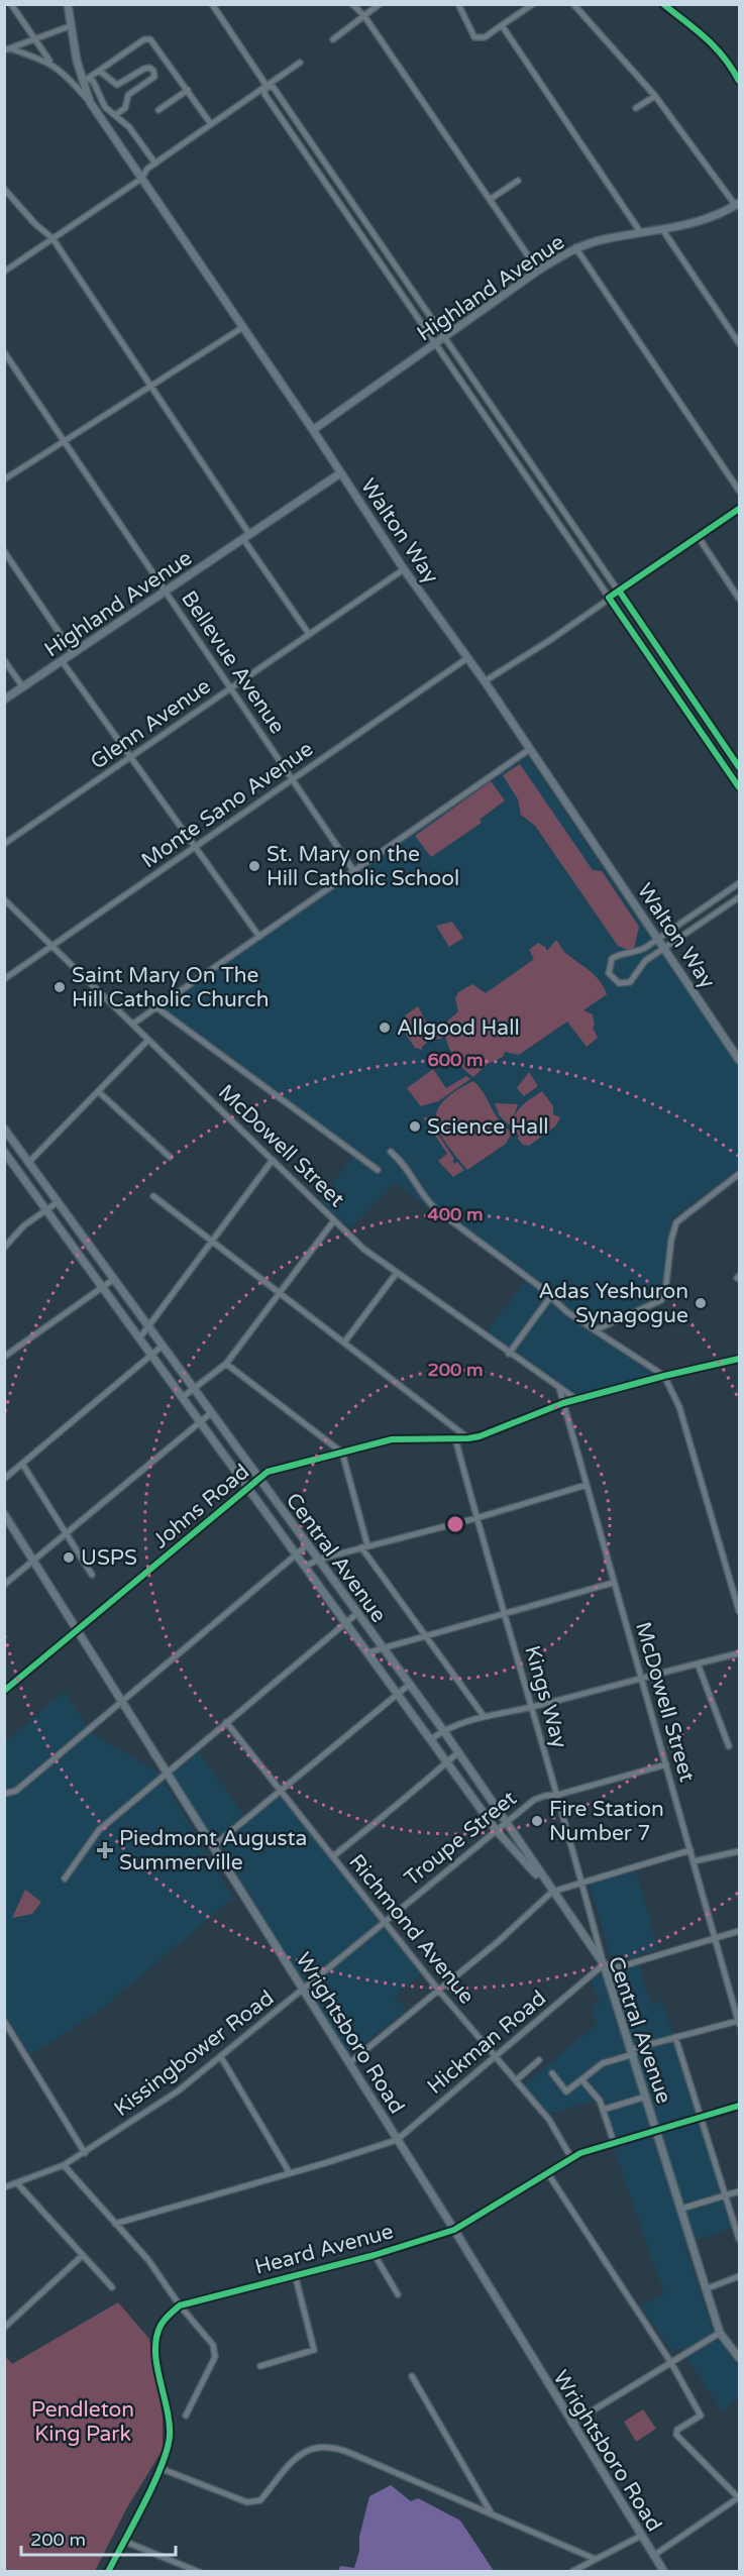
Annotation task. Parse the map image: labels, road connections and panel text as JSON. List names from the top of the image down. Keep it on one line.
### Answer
{"streets":{"main road":["Highland Avenue","Walton Way","Central Avenue","Wrightsboro Road"],"street":["Bellevue Avenue","Glenn Avenue","Monte Sano Avenue","McDowell Street","Johns Road","Kings Way","Troupe Street","Richmond Avenue","Hickman Road","Kissingbower Road","Heard Avenue"]},"crossings":[["Highland Avenue","Walton Way"],["Highland Avenue","Bellevue Avenue"],["Walton Way","Glenn Avenue"],["Walton Way","Monte Sano Avenue"],["Bellevue Avenue","Glenn Avenue"],["Bellevue Avenue","Monte Sano Avenue"],["Monte Sano Avenue","McDowell Street"],["McDowell Street","Johns Road"],["McDowell Street","Troupe Street"],["Johns Road","Central Avenue"],["Johns Road","Kings Way"],["Johns Road","Wrightsboro Road"],["Central Avenue","Kings Way"],["Central Avenue","Troupe Street"],["Central Avenue","Hickman Road"],["Central Avenue","Heard Avenue"],["Kings Way","Troupe Street"],["Kings Way","Hickman Road"],["Troupe Street","Richmond Avenue"],["Troupe Street","Wrightsboro Road"],["Troupe Street","Kissingbower Road"],["Richmond Avenue","Hickman Road"],["Richmond Avenue","Heard Avenue"],["Wrightsboro Road","Hickman Road"],["Wrightsboro Road","Kissingbower Road"],["Wrightsboro Road","Heard Avenue"]],"parks":["Pendleton King Park"],"places":{"other":["St. Mary on the Hill Catholic School","Saint Mary On The Hill Catholic Church","Allgood Hall","Science Hall","Adas Yeshuron Synagogue","USPS","Fire Station Number 7"],"health":["Piedmont Augusta Summerville"]},"scale_bar":"200 m","rings":["600 m","400 m","200 m"]}
